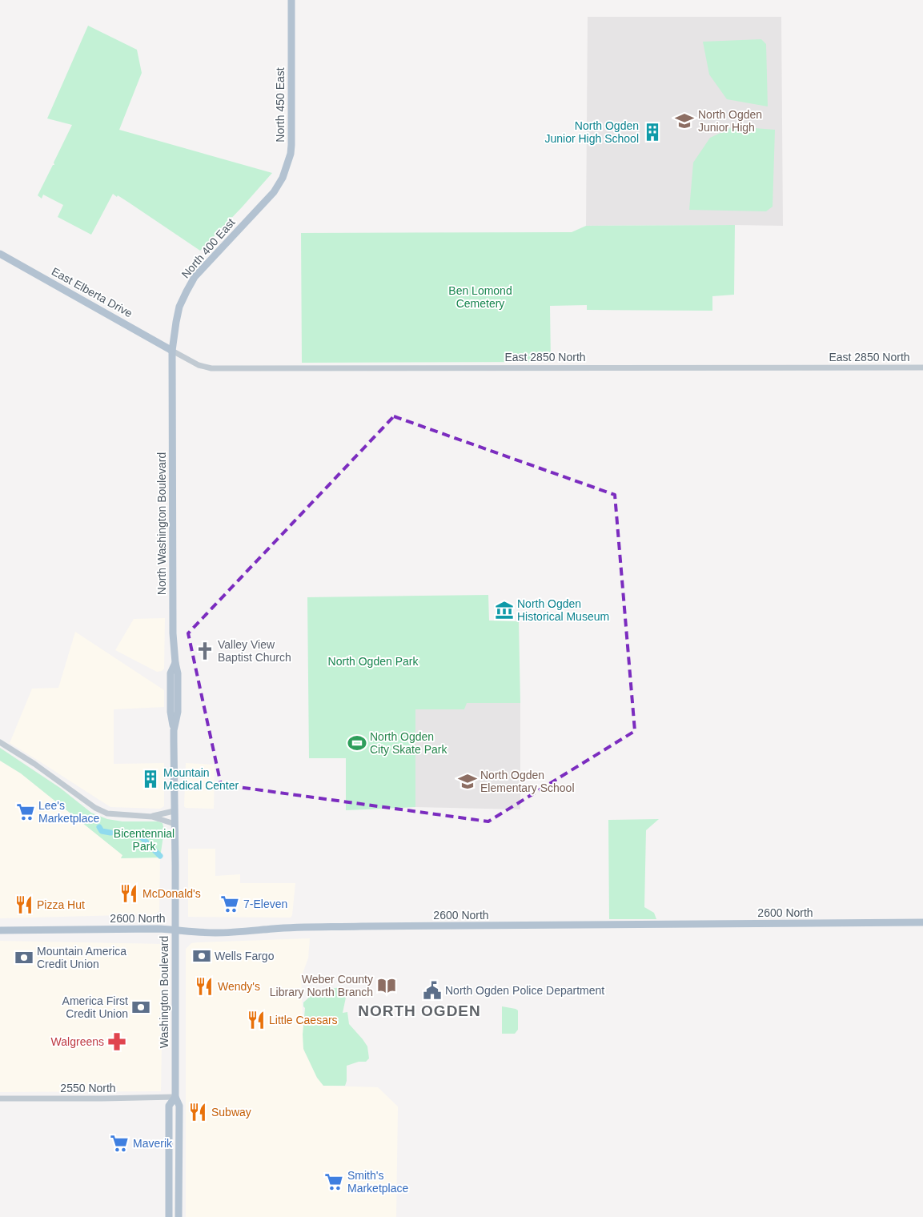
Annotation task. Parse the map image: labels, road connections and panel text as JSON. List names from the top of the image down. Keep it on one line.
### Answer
{"streets":{"main road":["North 450 East","North 400 East","East Elberta Drive","North Washington Boulevard","2600 North","Washington Boulevard"],"street":["East 2850 North","2550 North"]},"crossings":[["North 450 East","North 400 East"],["North 400 East","East Elberta Drive"],["North 400 East","East 2850 North"],["North 400 East","North Washington Boulevard"],["East Elberta Drive","East 2850 North"],["North Washington Boulevard","Washington Boulevard"],["2600 North","Washington Boulevard"],["Washington Boulevard","2550 North"]],"districts":["NORTH OGDEN"],"parks":["Ben Lomond Cemetery","North Ogden Park","Bicentennial Park"],"places":{"school or university":["North Ogden Junior High","North Ogden Elementary School"],"building":["North Ogden Junior High School","Mountain Medical Center"],"museum":["North Ogden Historical Museum"],"church":["Valley View Baptist Church"],"sports":["North Ogden City Skate Park"],"supermarket":["Lee's Marketplace","7-Eleven","Maverik","Smith's Marketplace"],"restaurant":["McDonald's","Pizza Hut","Wendy's","Little Caesars","Subway"],"bank":["Wells Fargo","Mountain America Credit Union","America First Credit Union"],"library":["Weber County Library North Branch"],"public building":["North Ogden Police Department"],"pharmacy":["Walgreens"]}}
